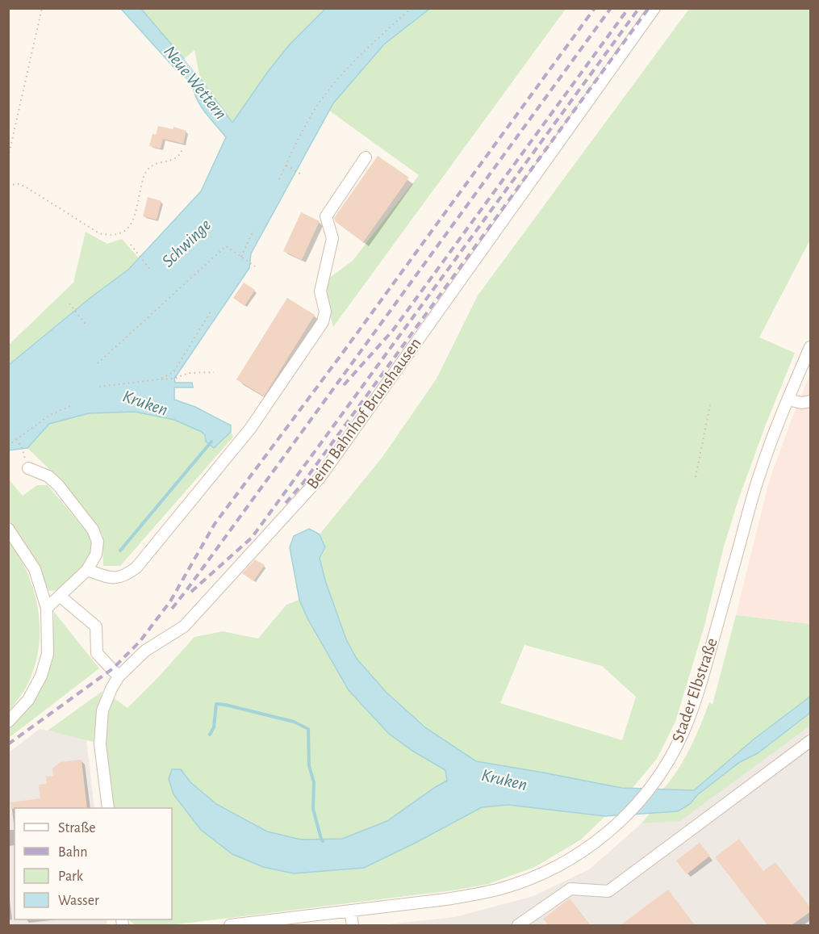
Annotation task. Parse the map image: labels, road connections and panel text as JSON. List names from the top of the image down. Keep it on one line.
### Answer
{"streets":{"street":["Beim Bahnhof Brunshausen","Stader Elbstraße"]},"water":["Neue Wettern","Schwinge","Kruken"],"legend":["Straße","Bahn","Park","Wasser"]}
